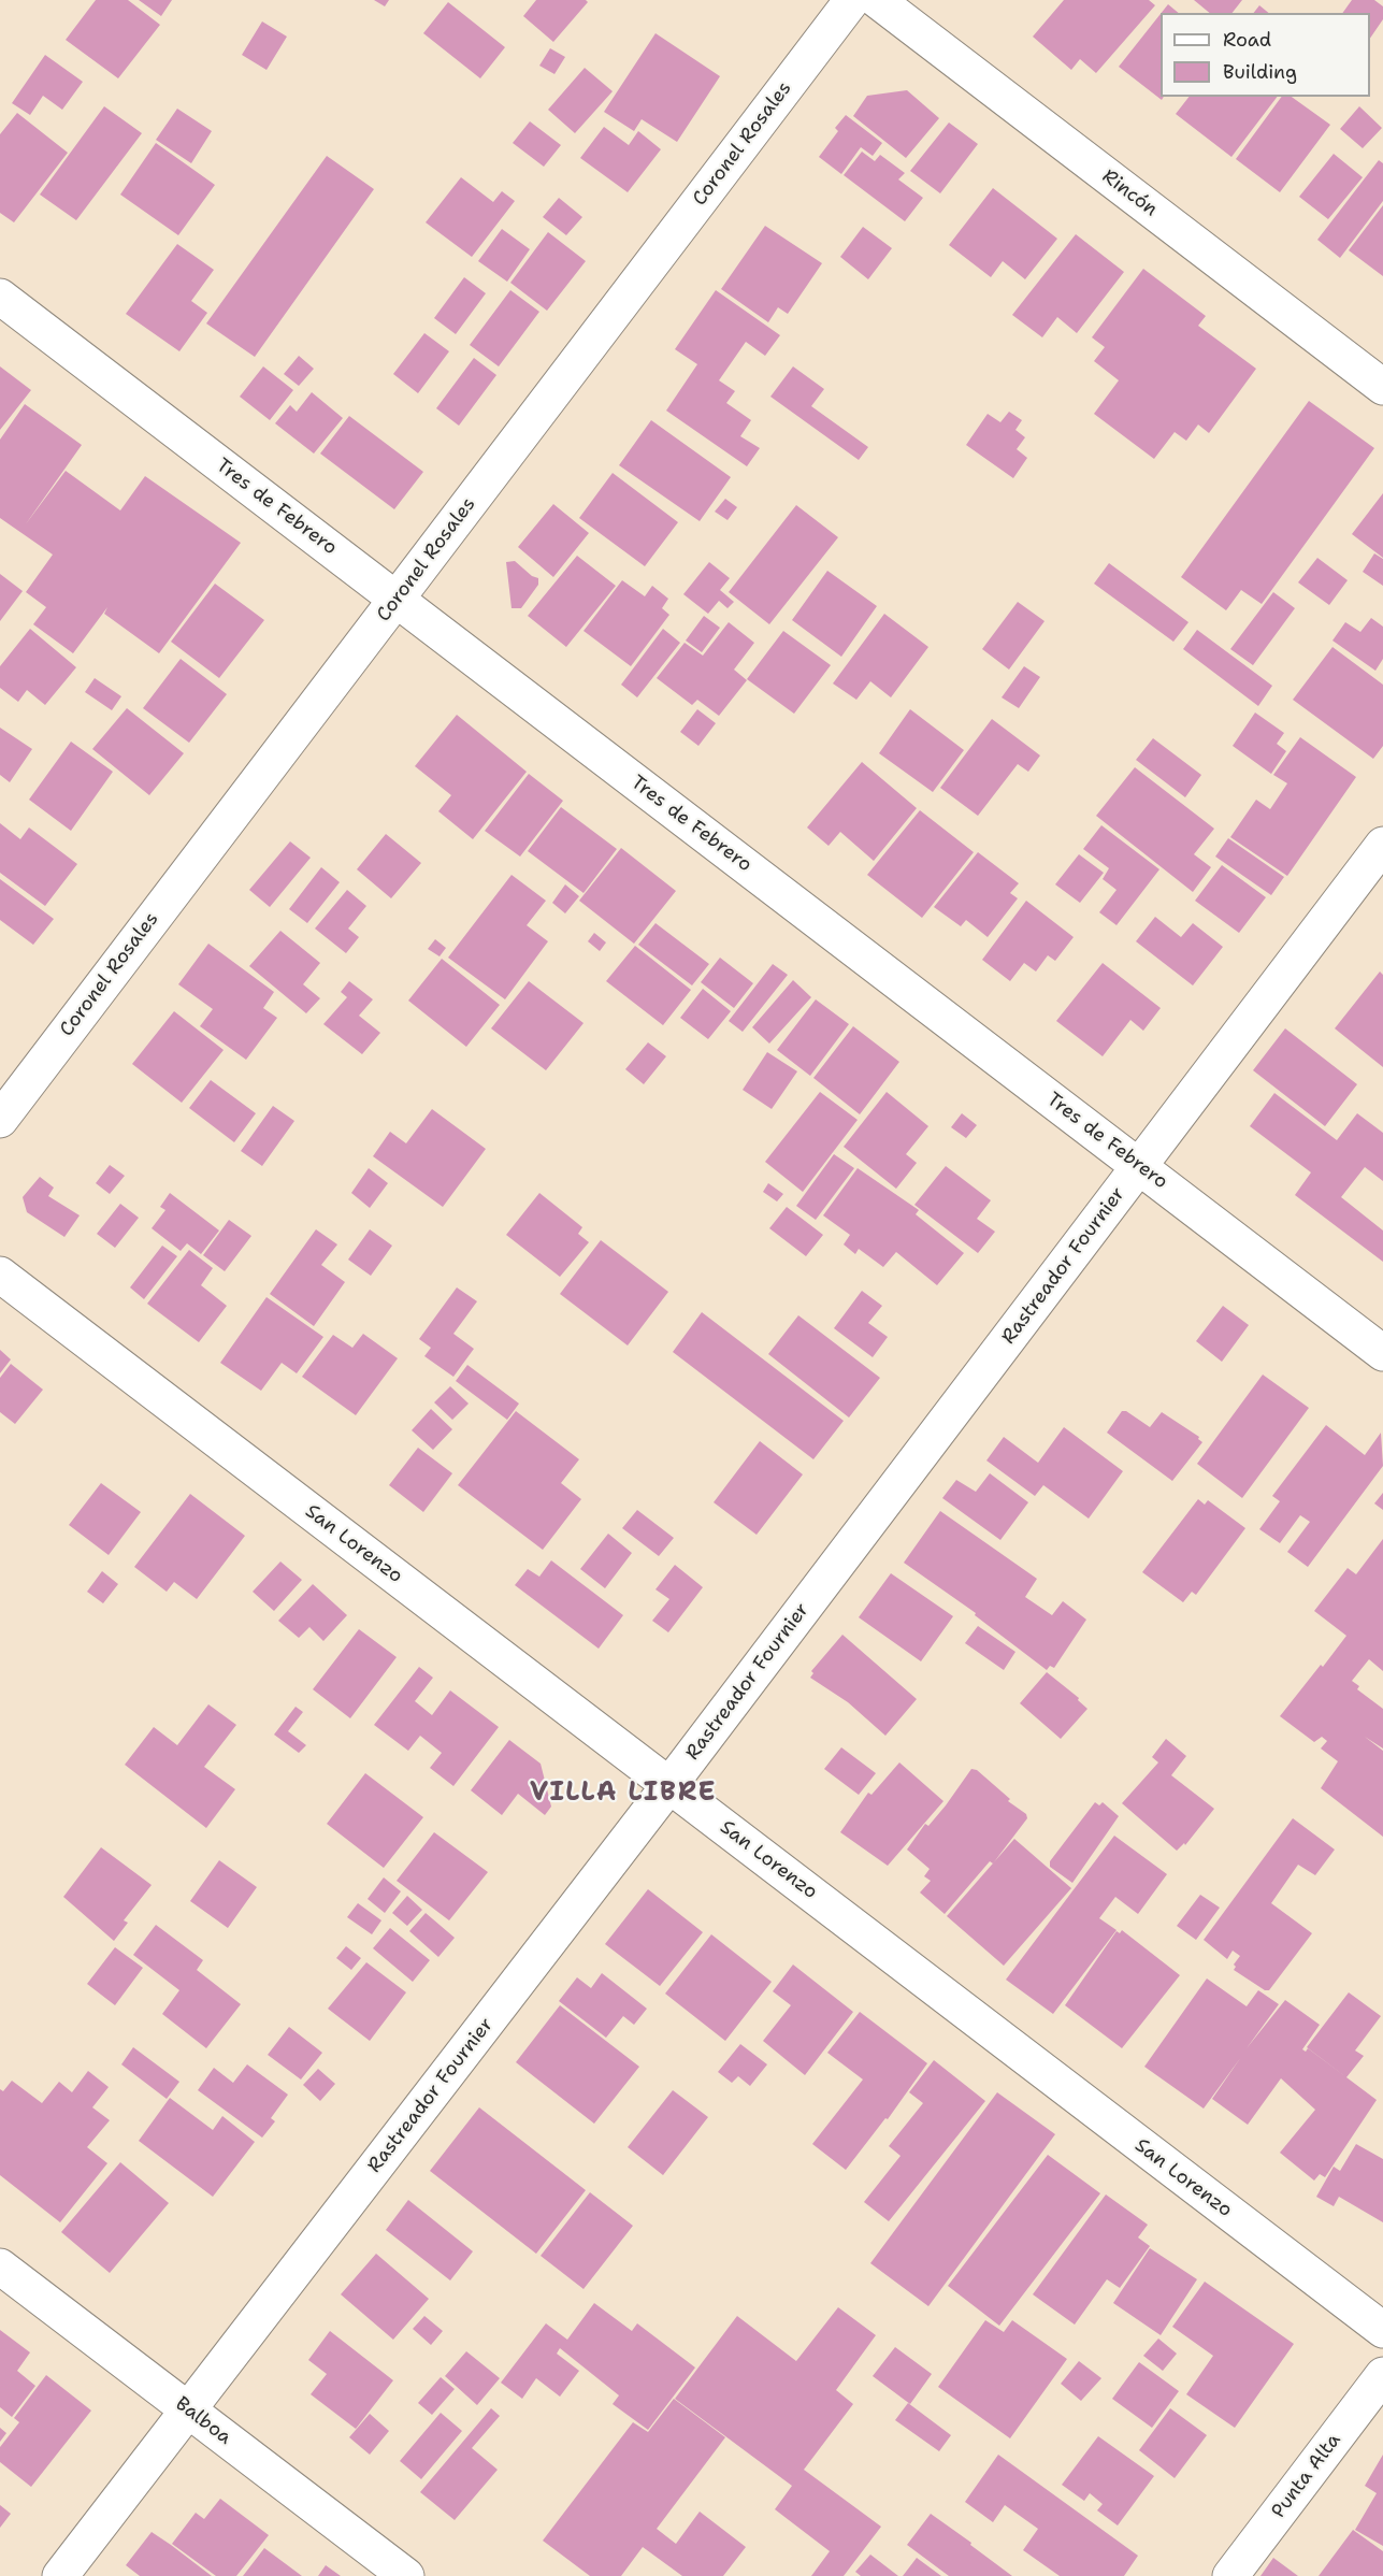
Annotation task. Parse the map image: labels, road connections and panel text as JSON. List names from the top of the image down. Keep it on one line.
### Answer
{"streets":{"street":["Coronel Rosales","Rincón","Tres de Febrero","Rastreador Fournier","San Lorenzo","Balboa","Punta Alta"]},"crossings":[["Coronel Rosales","Tres de Febrero"],["Tres de Febrero","Rastreador Fournier"],["Rastreador Fournier","San Lorenzo"],["Rastreador Fournier","Balboa"]],"districts":["VILLA LIBRE"],"legend":["Road","Building"]}
